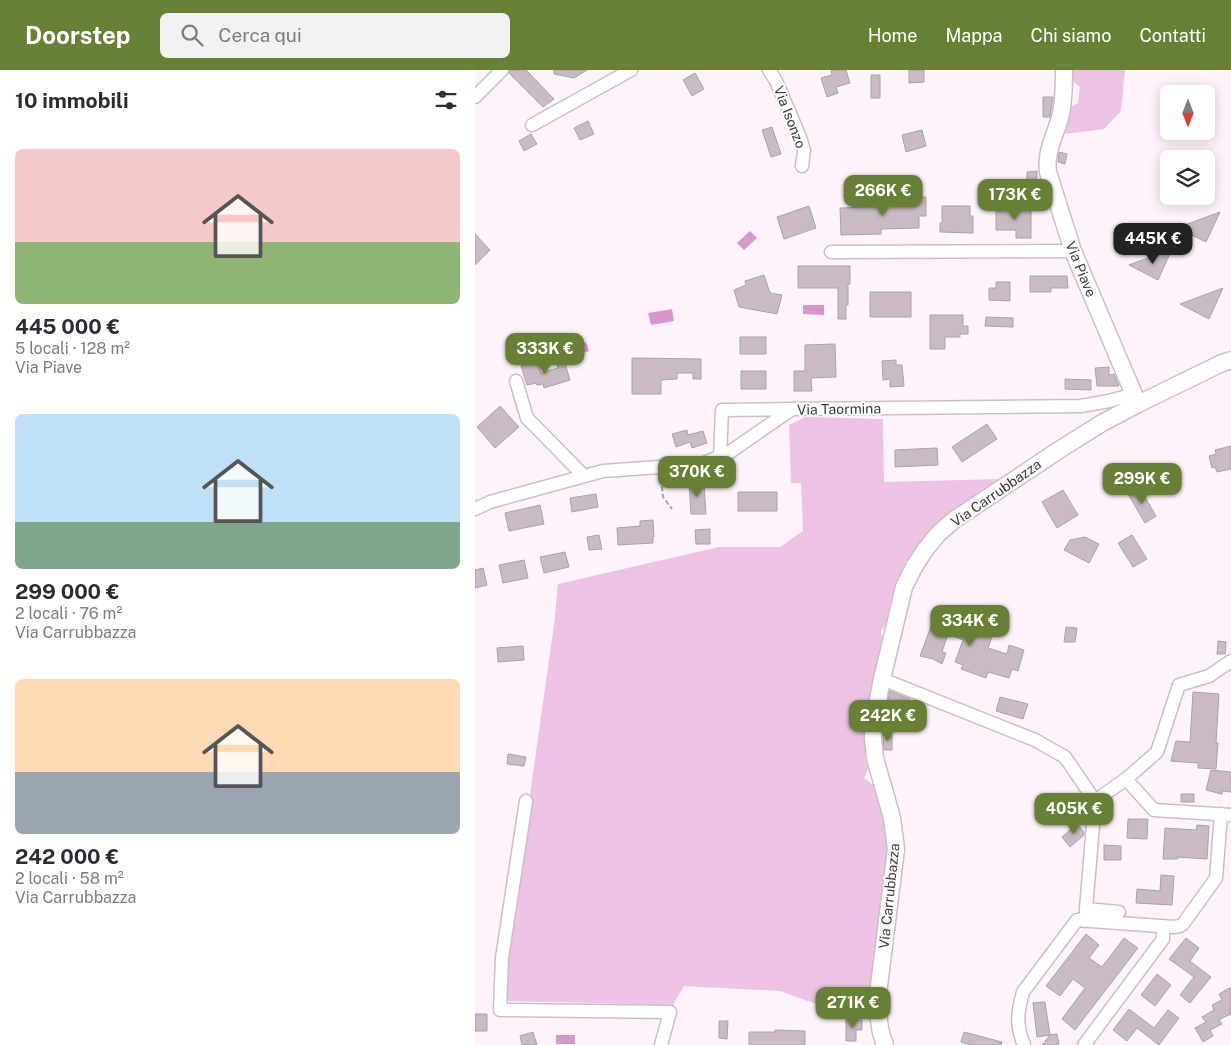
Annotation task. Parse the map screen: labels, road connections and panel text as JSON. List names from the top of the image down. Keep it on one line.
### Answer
{"streets":{"main road":["Via Piave","Via Carrubbazza"],"street":["Via Isonzo","Via Taormina"]},"crossings":[["Via Piave","Via Taormina"],["Via Piave","Via Carrubbazza"],["Via Taormina","Via Carrubbazza"]],"north":"bottom","page":{"header":"Doorstep","search":"Cerca qui","nav":["Home","Mappa","Chi siamo","Contatti"],"heading":"10 immobili","list":[{"name":"445 000 €","note":"5 locali · 128 m² · Via Piave"},{"name":"299 000 €","note":"2 locali · 76 m² · Via Carrubbazza"},{"name":"242 000 €","note":"2 locali · 58 m² · Via Carrubbazza"}],"price":["266K €","173K €","445K €","333K €","370K €","299K €","334K €","242K €","405K €","271K €"]}}
